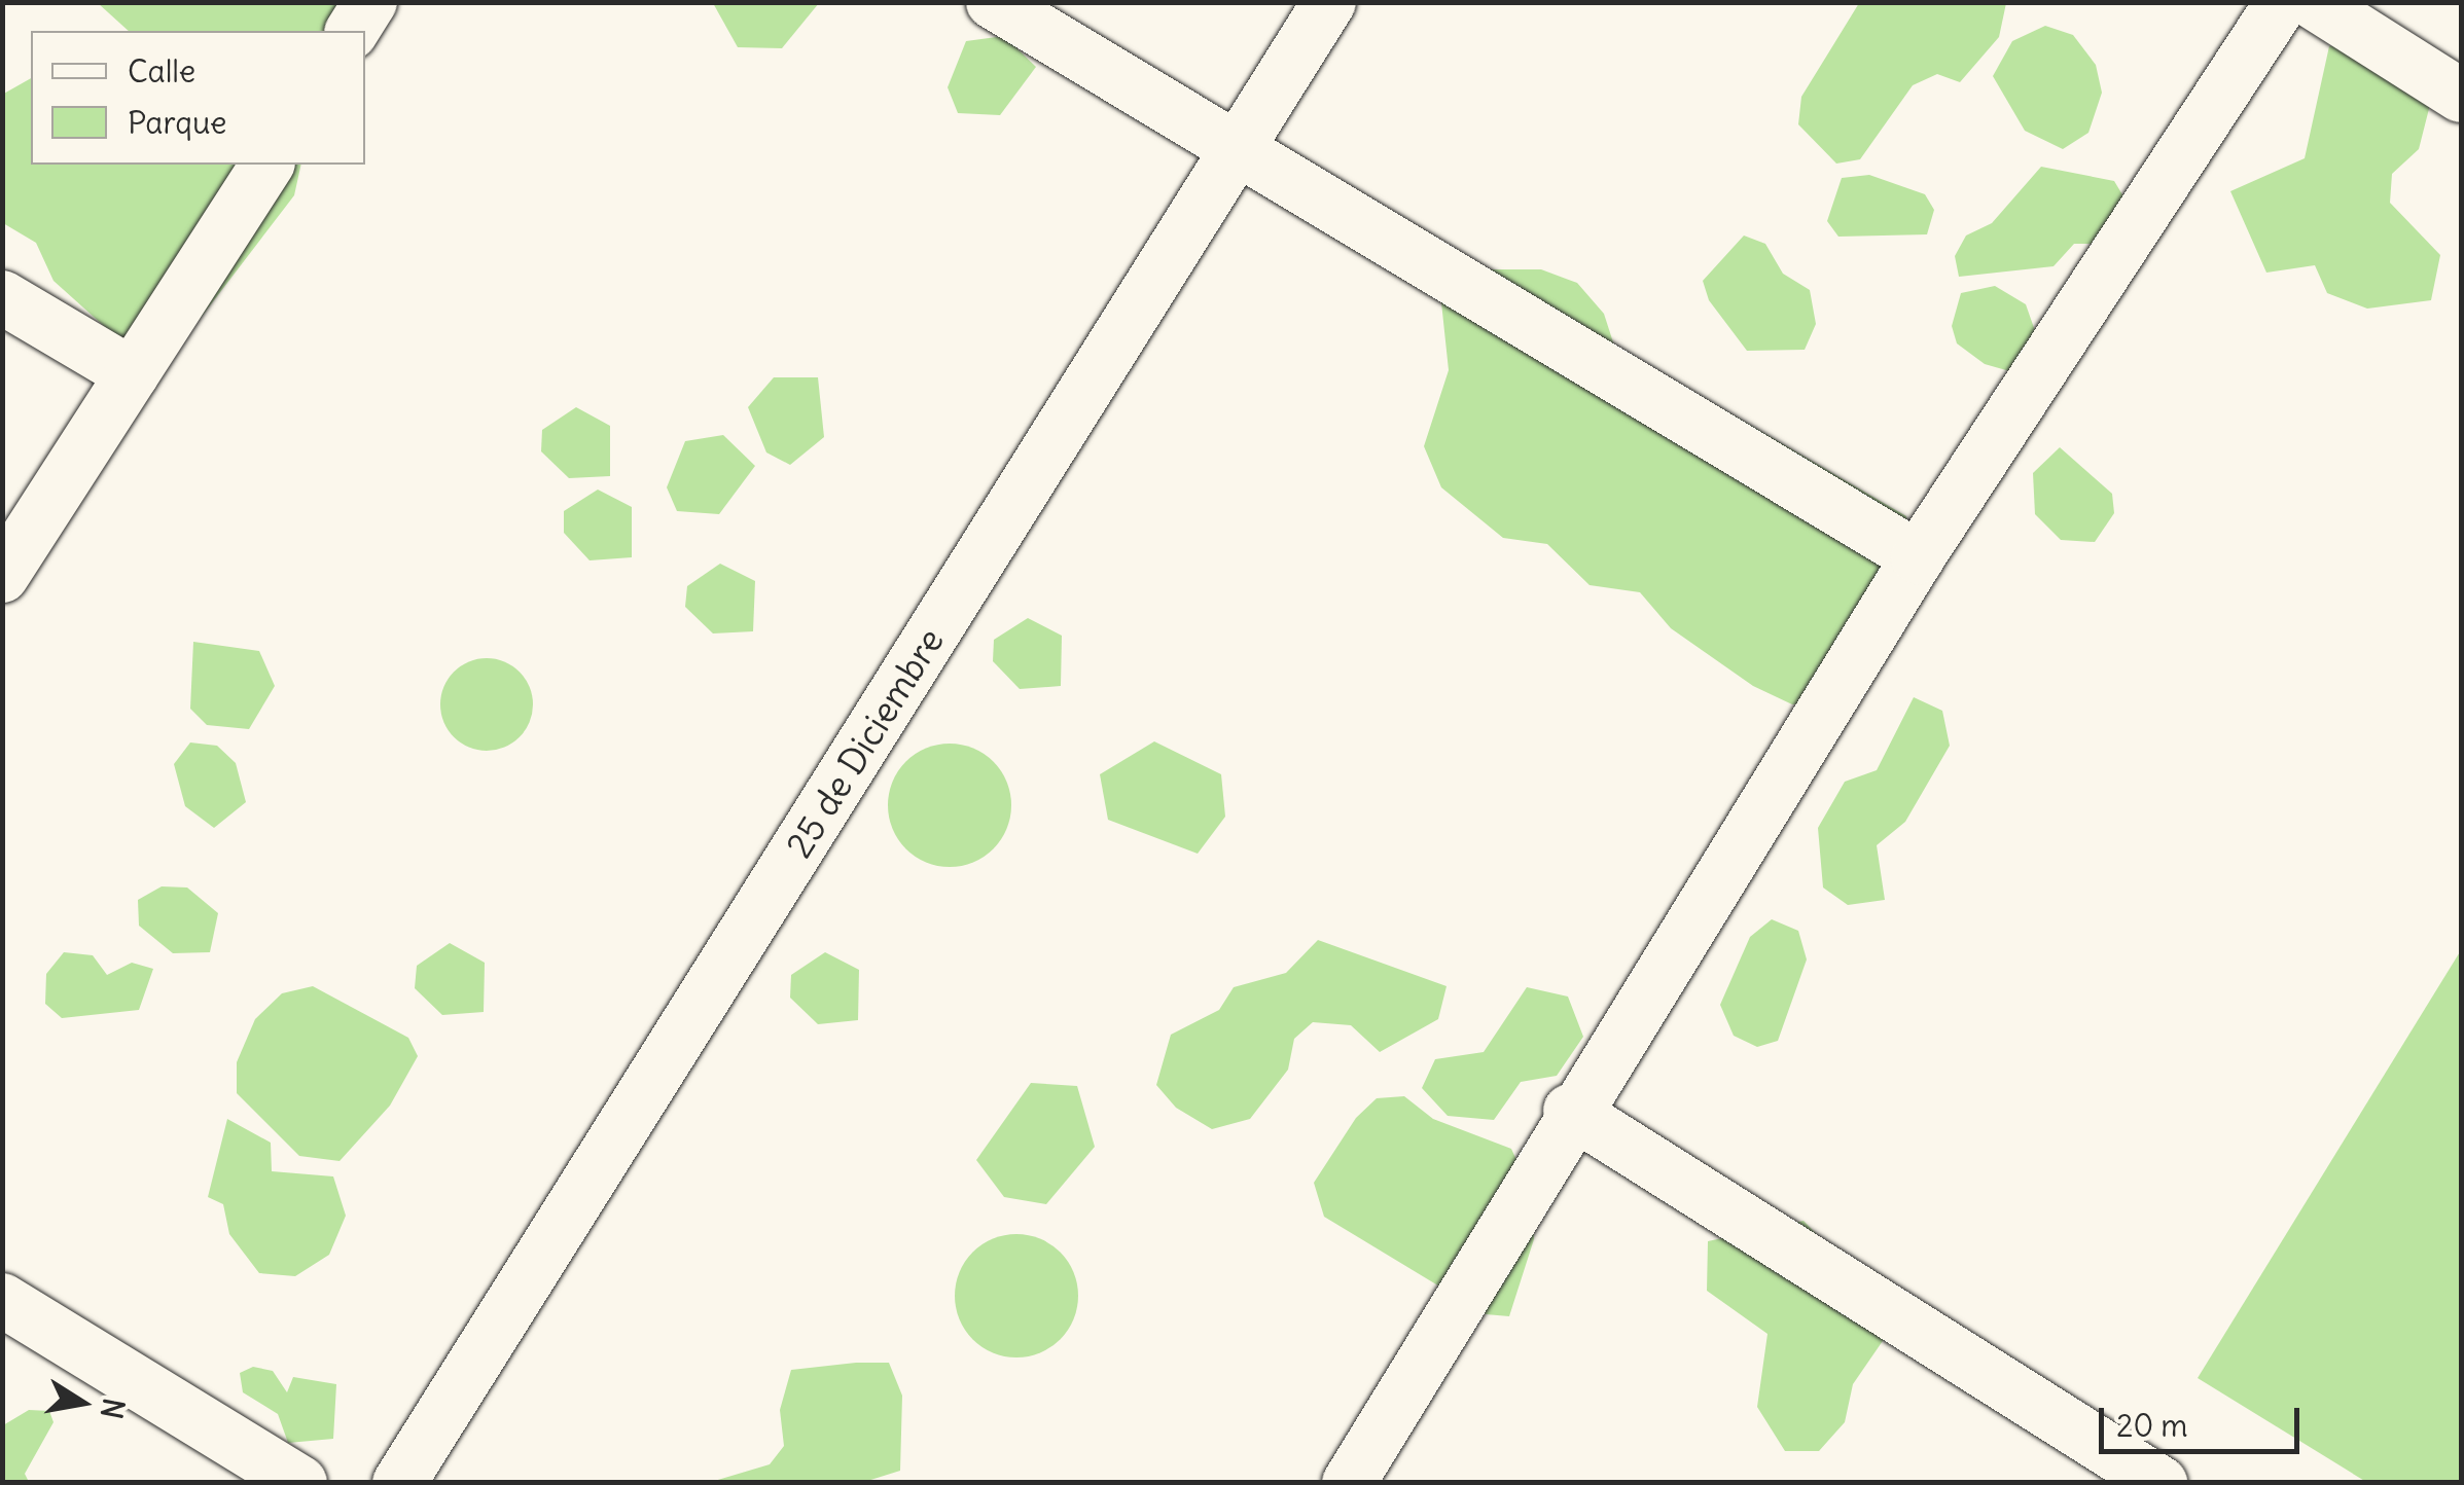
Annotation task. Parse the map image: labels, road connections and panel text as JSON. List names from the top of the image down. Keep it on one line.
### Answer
{"streets":{"street":["25 de Diciembre"]},"legend":["Calle","Parque"],"scale_bar":"20 m","north":"right"}
